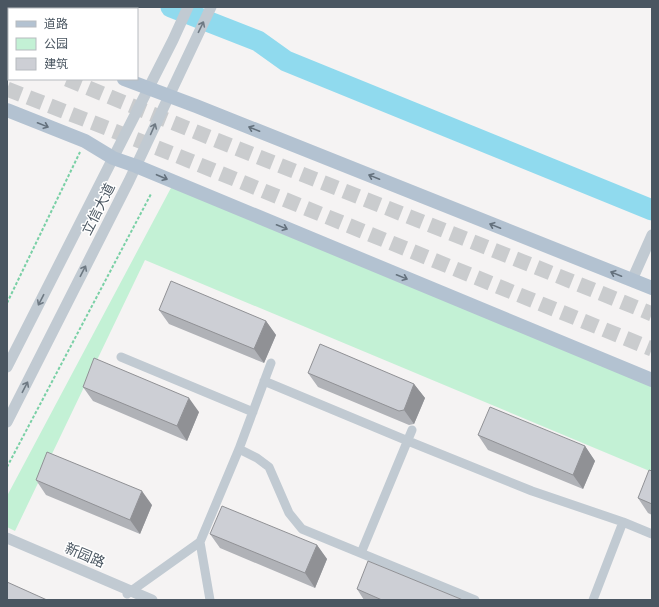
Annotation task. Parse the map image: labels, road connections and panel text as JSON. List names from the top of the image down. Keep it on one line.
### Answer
{"streets":{"street":["立信大道","新园路"]},"legend":["道路","公园","建筑"]}
